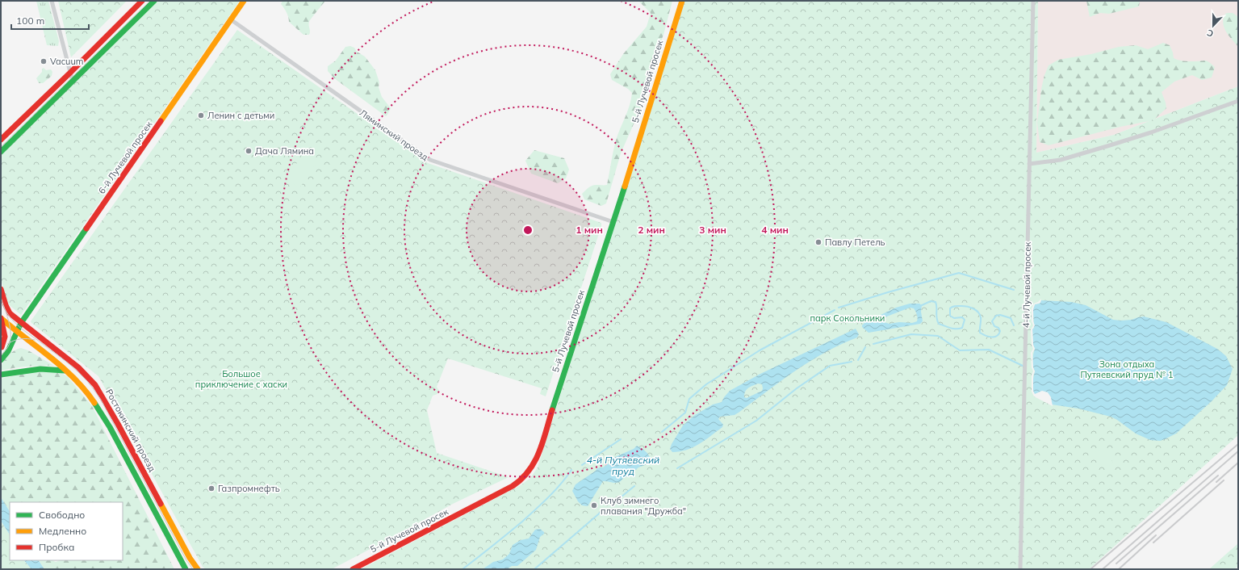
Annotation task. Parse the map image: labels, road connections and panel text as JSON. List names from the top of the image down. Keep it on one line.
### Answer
{"streets":{"main road":["5-й Лучевой просек","6-й Лучевой просек","Ростокинский проезд"],"street":["Ляминский проезд","4-й Лучевой просек"]},"crossings":[["5-й Лучевой просек","Ляминский проезд"],["Ляминский проезд","6-й Лучевой просек"],["6-й Лучевой просек","Ростокинский проезд"]],"water":["4-й Путяевский пруд"],"parks":["парк Сокольники","Зона отдыха Путяевский пруд № 1","Большое приключение с хаски"],"places":["Vacuum","Ленин с детьми","Дача Лямина","Павлу Петель","Газпромнефть","Клуб зимнего плавания \"Дружба\""],"legend":["Свободно","Медленно","Пробка"],"scale_bar":"100 m","north":"bottom","rings":["1 мин","2 мин","3 мин","4 мин"]}
